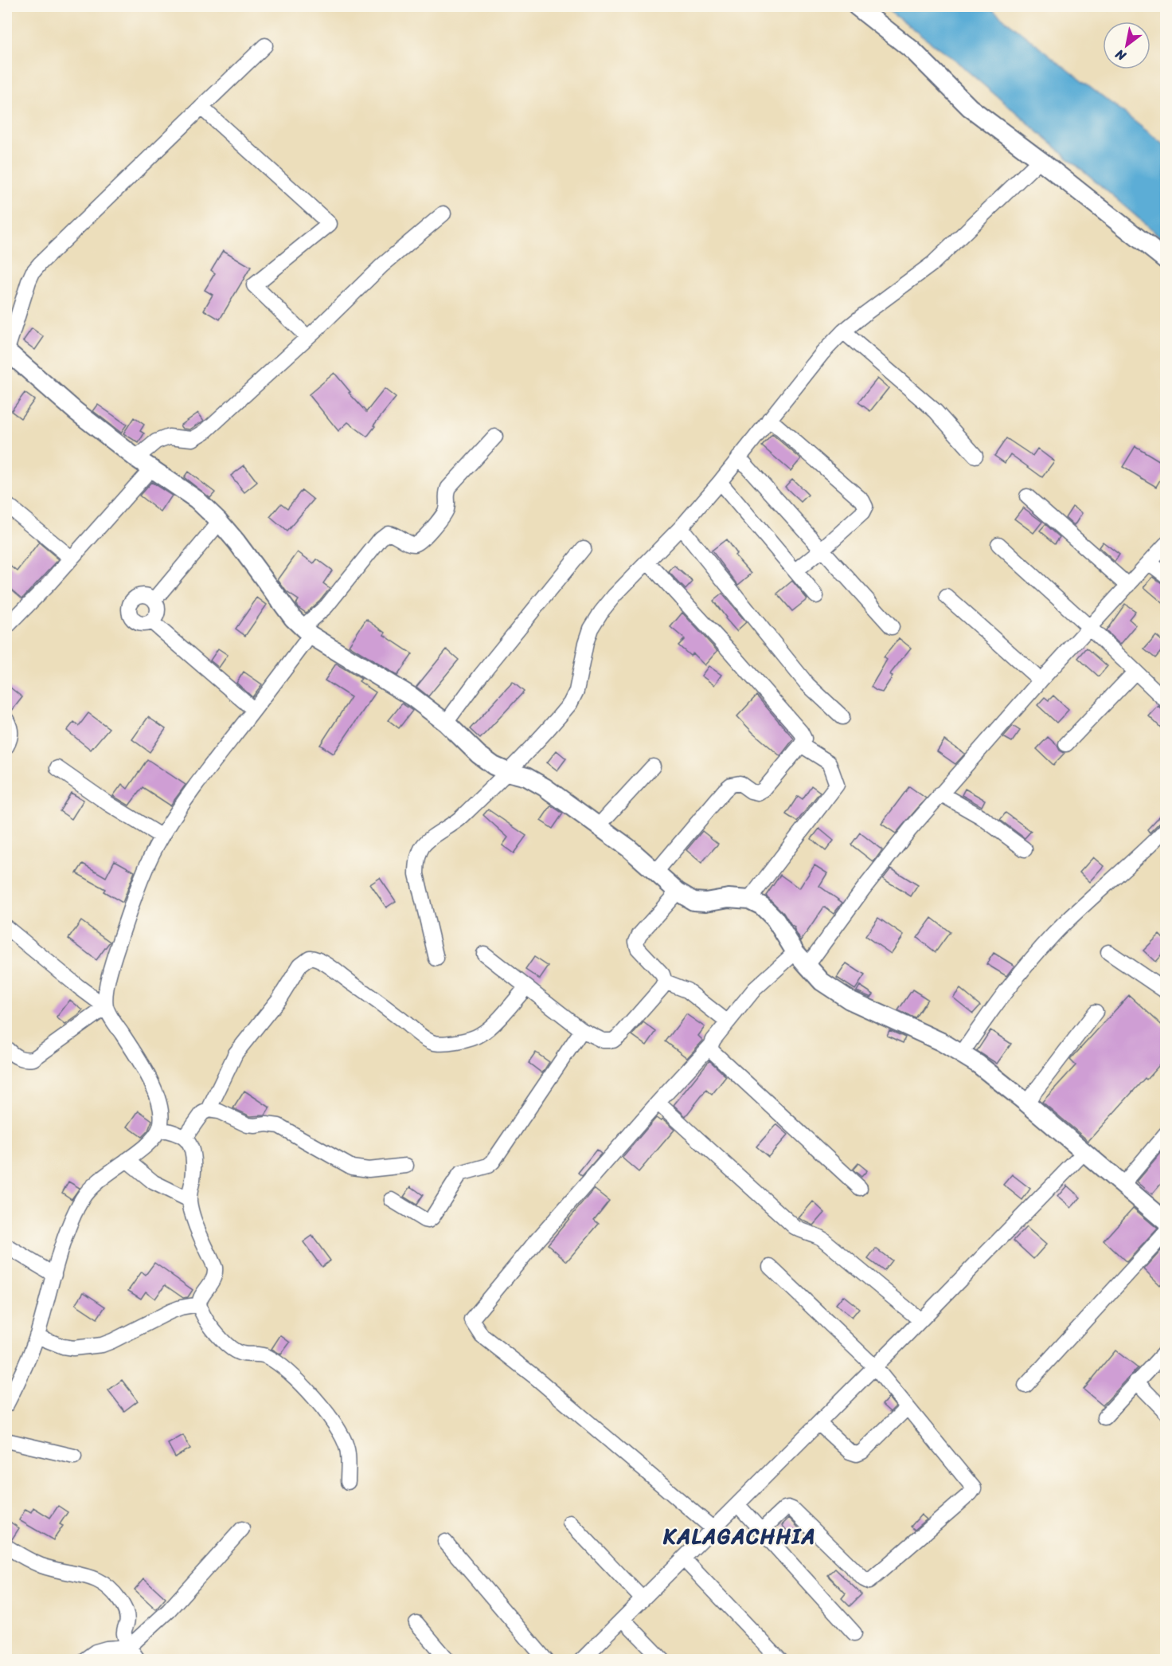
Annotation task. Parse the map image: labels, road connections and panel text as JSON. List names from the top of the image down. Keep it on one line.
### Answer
{"districts":["KALAGACHHIA"],"north":"bottom left"}
